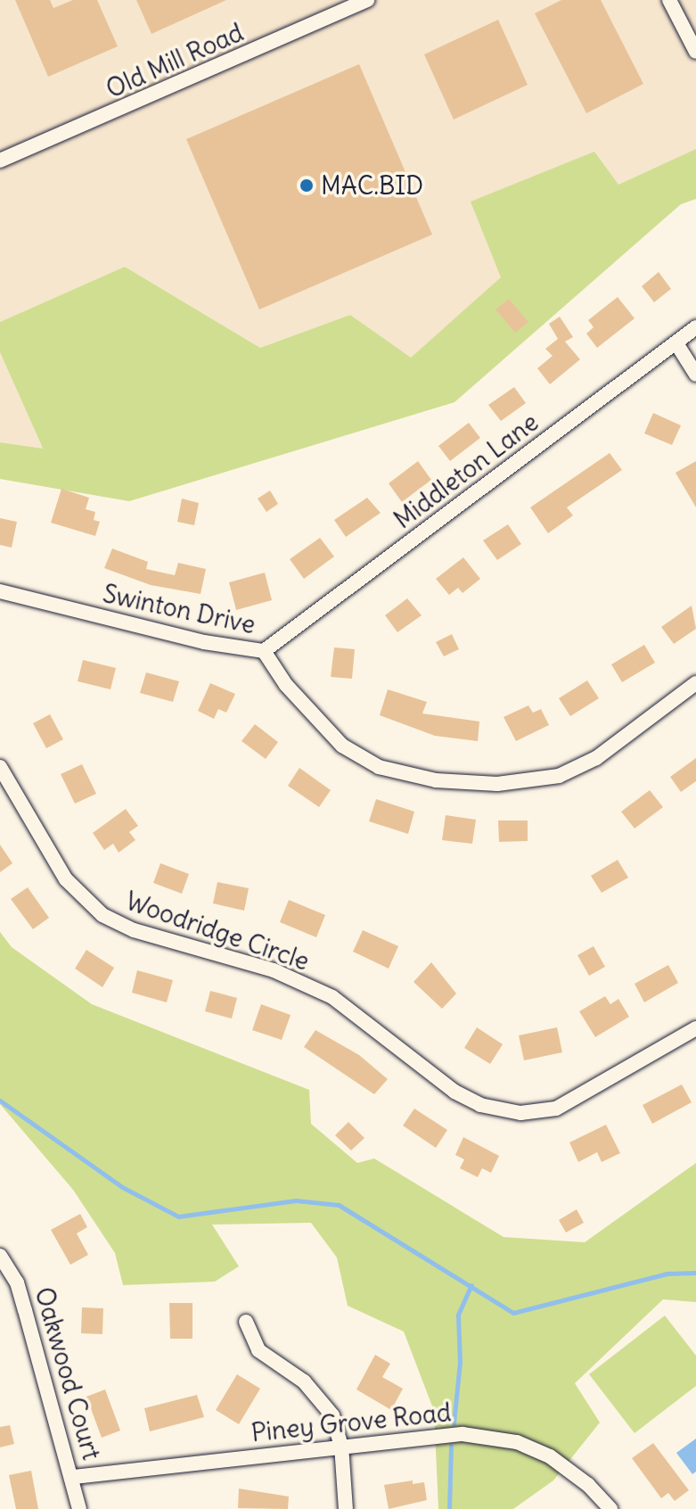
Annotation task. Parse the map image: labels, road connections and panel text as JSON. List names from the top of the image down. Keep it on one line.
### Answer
{"streets":{"street":["Old Mill Road","Middleton Lane","Swinton Drive","Woodridge Circle","Oakwood Court","Piney Grove Road"]},"crossings":[["Middleton Lane","Swinton Drive"],["Oakwood Court","Piney Grove Road"]],"places":["MAC.BID"]}
